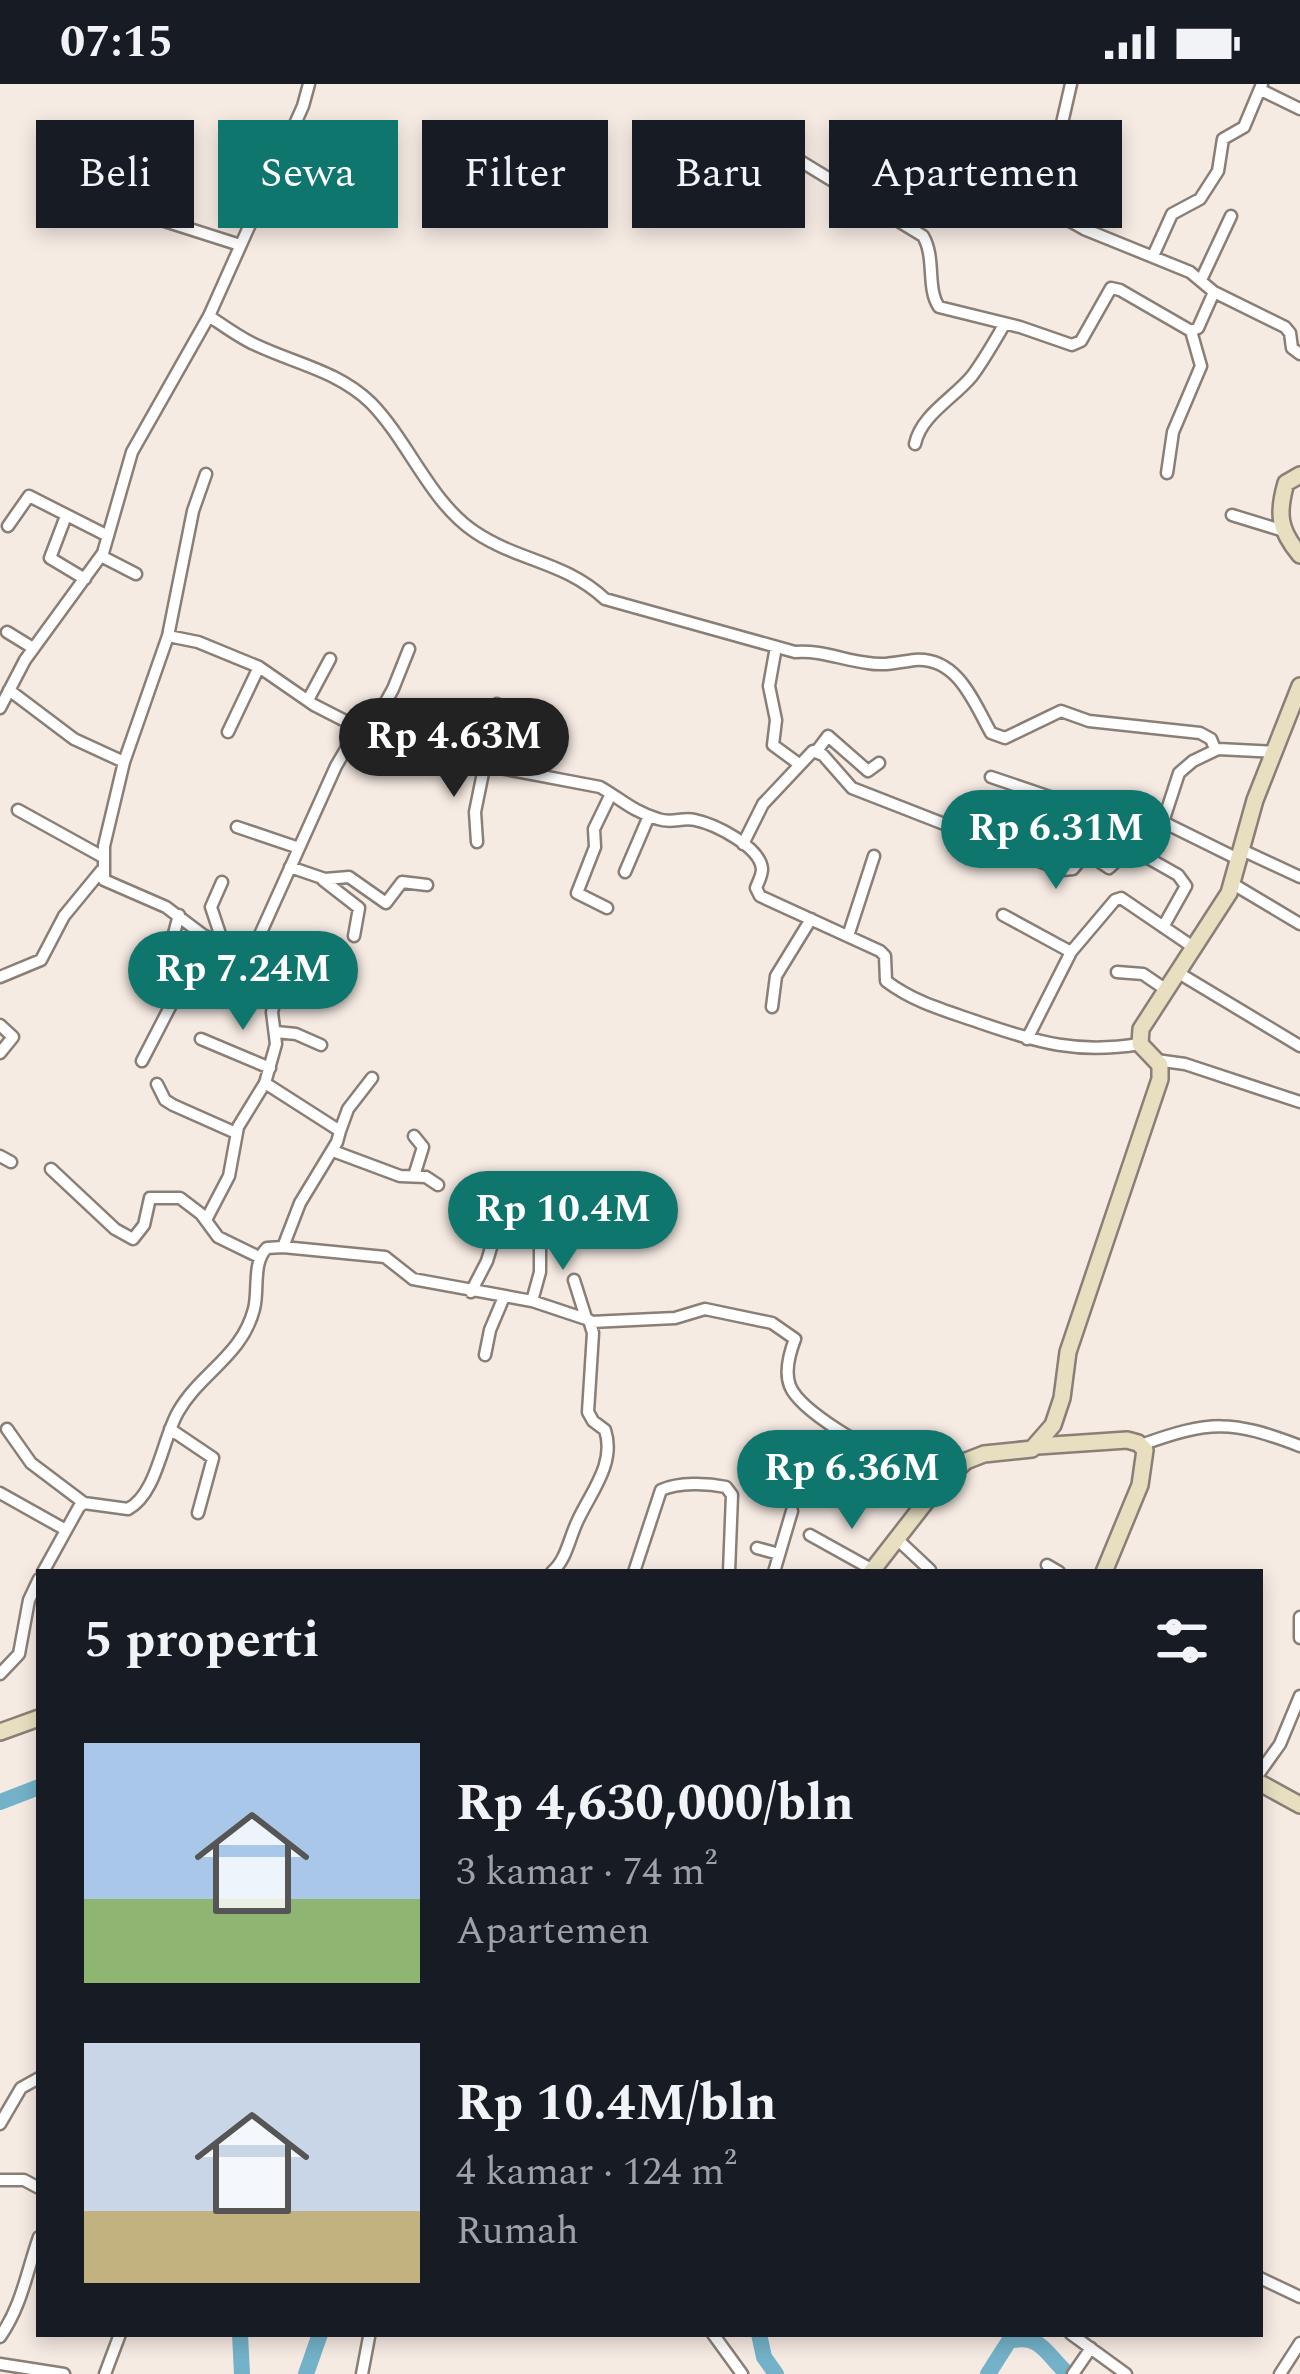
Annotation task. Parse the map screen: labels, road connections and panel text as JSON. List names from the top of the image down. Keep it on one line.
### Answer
{"page":{"status":"07:15","chip":["Beli","Sewa","Filter","Baru","Apartemen"],"price":["Rp 4.63M","Rp 6.31M","Rp 7.24M","Rp 10.4M","Rp 6.36M"],"heading":"5 properti","list":[{"name":"Rp 4,630,000/bln","note":"3 kamar · 74 m² · Apartemen"},{"name":"Rp 10.4M/bln","note":"4 kamar · 124 m² · Rumah"}]}}
